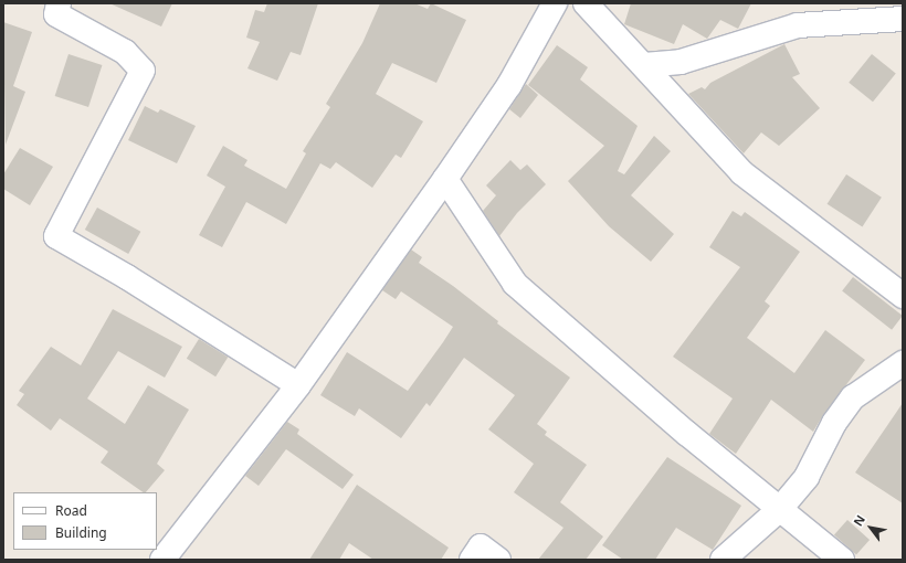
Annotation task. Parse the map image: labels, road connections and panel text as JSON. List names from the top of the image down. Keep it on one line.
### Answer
{"legend":["Road","Building"],"north":"top left"}
